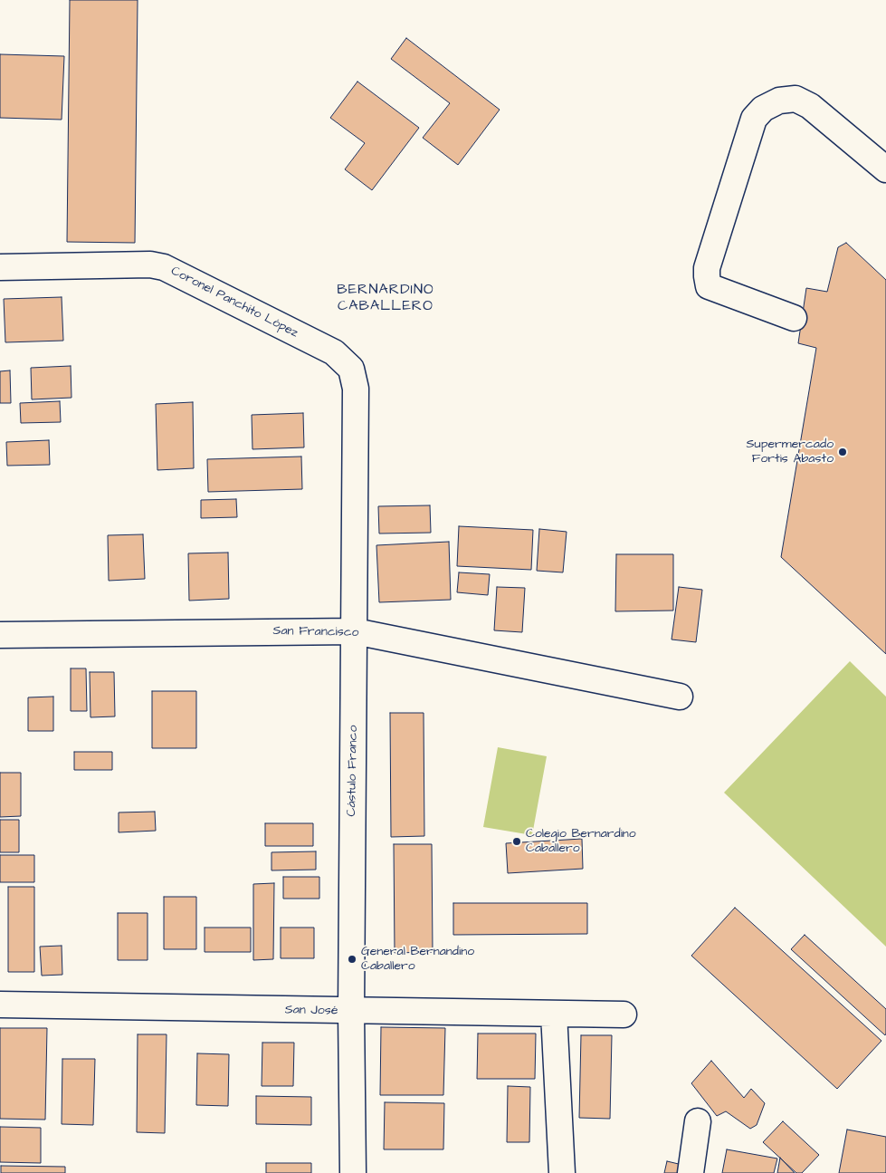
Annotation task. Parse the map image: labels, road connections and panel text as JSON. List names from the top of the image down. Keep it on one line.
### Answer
{"streets":{"street":["Coronel Panchito López","San Francisco","Cástulo Franco","San José"]},"crossings":[["Coronel Panchito López","Cástulo Franco"],["San Francisco","Cástulo Franco"],["Cástulo Franco","San José"]],"districts":["BERNARDINO CABALLERO"],"places":["Supermercado Fortis Abasto","Colegio Bernardino Caballero","General Bernandino Caballero"]}
